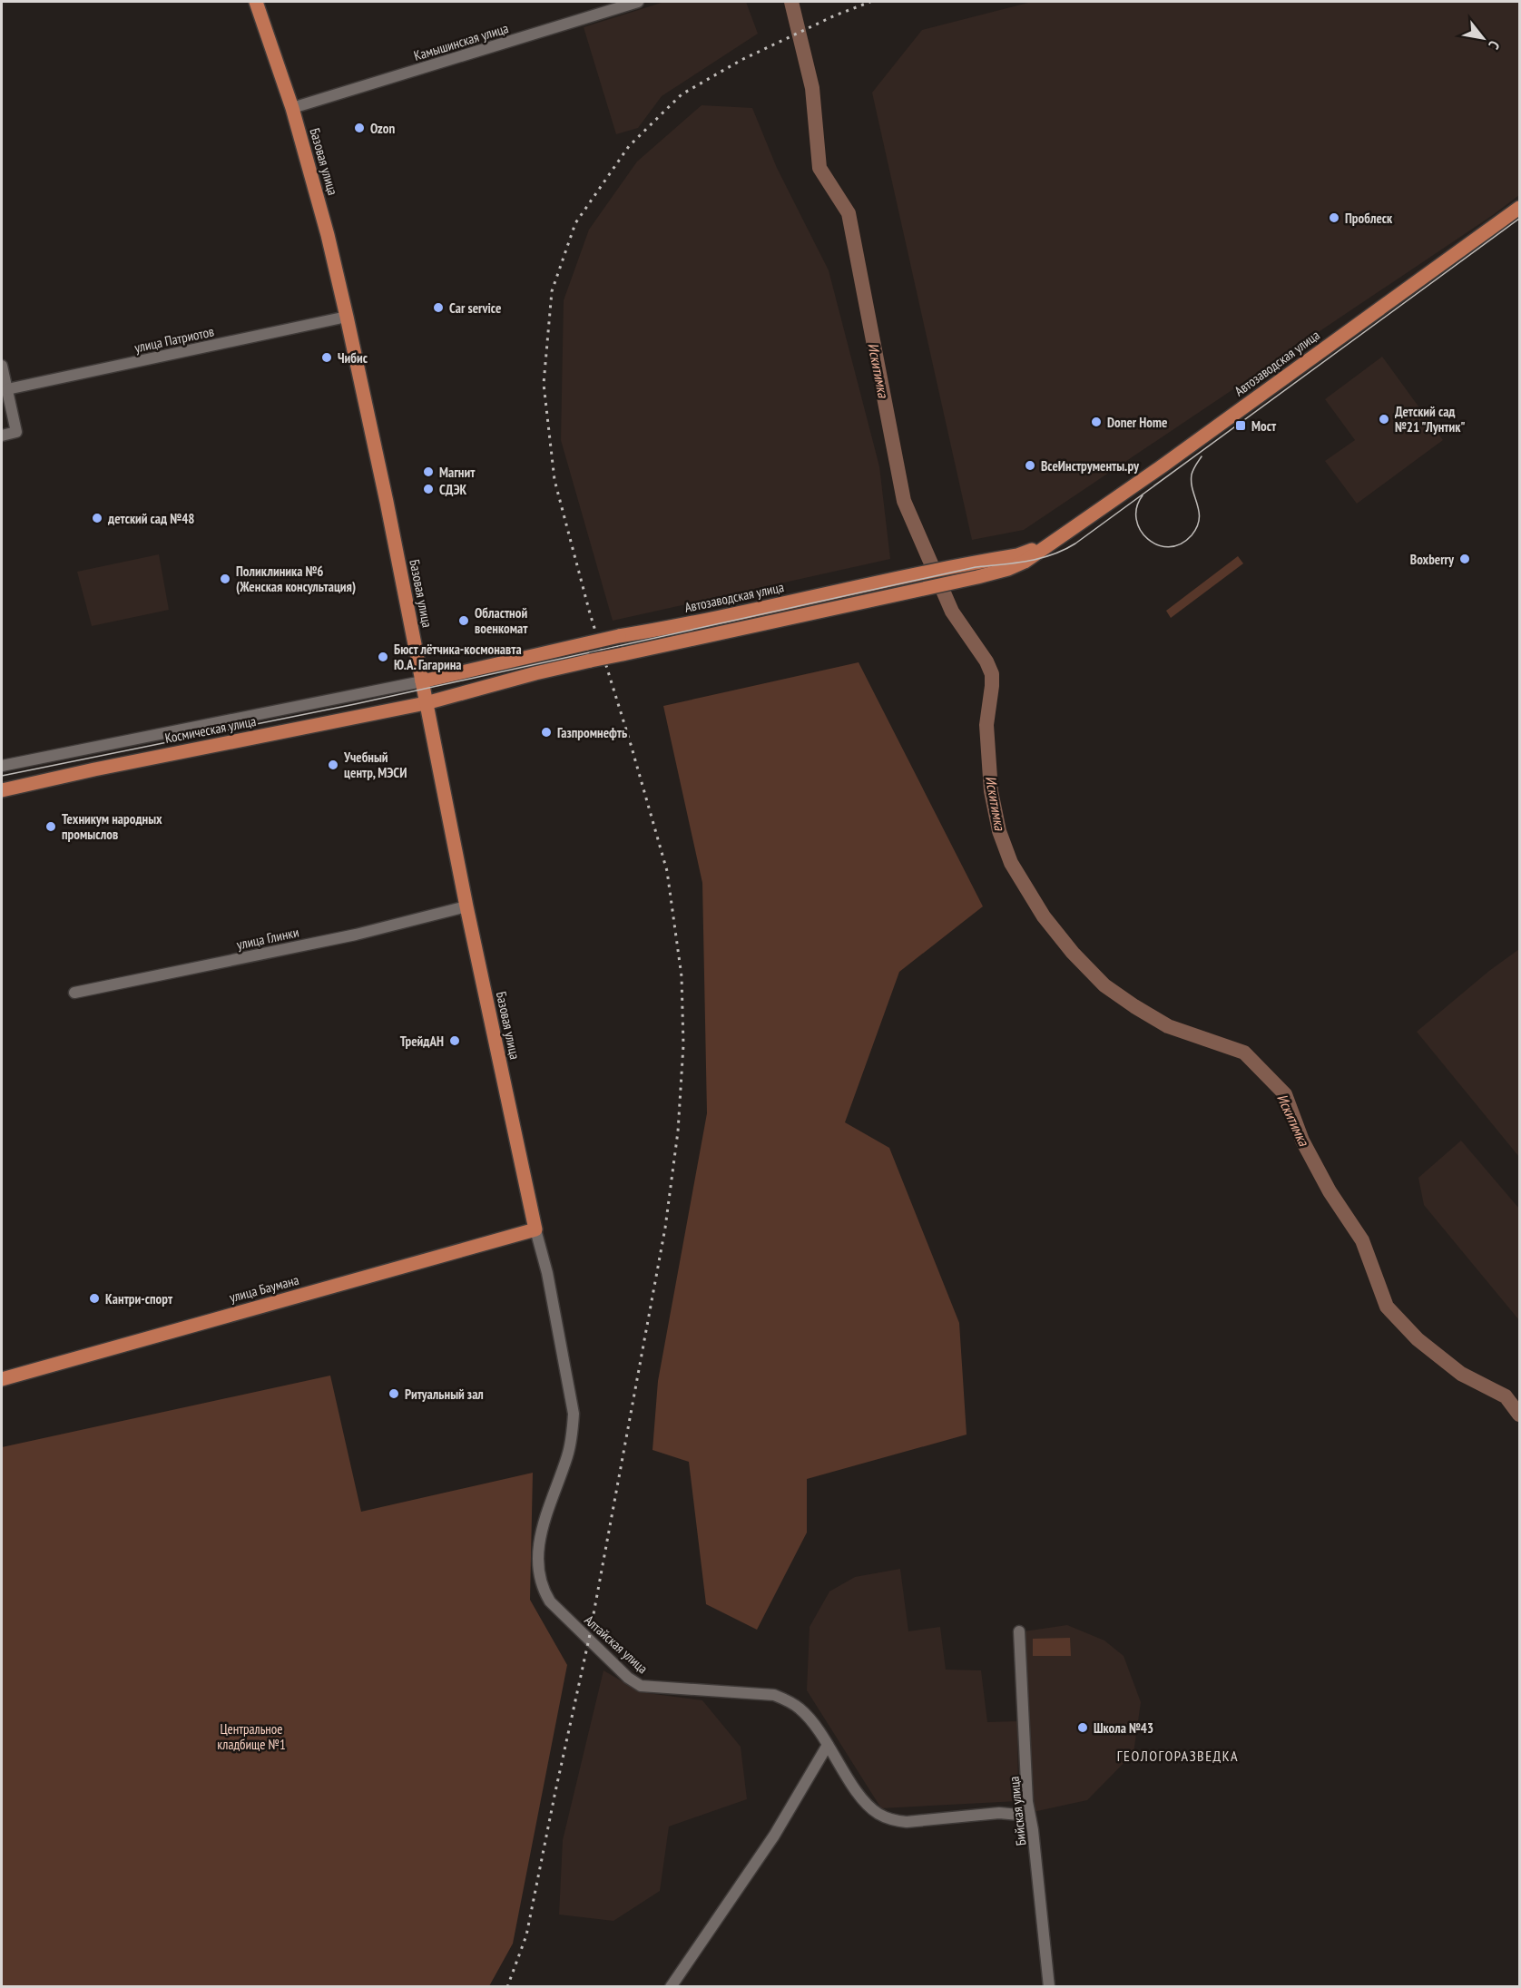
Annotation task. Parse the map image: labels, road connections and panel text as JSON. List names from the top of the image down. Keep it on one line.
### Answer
{"streets":{"main road":["Базовая улица","Автозаводская улица","Космическая улица","улица Баумана"],"street":["Камышинская улица","улица Патриотов","улица Глинки","Алтайская улица","Бийская улица"]},"crossings":[["Камышинская улица","Базовая улица"],["Базовая улица","улица Патриотов"],["Базовая улица","Автозаводская улица"],["Базовая улица","Космическая улица"],["Базовая улица","улица Глинки"],["Базовая улица","улица Баумана"],["Базовая улица","Алтайская улица"],["Автозаводская улица","Космическая улица"],["улица Баумана","Алтайская улица"],["Алтайская улица","Бийская улица"]],"districts":["ГЕОЛОГОРАЗВЕДКА"],"water":["Искитимка"],"parks":["Центральное кладбище №1"],"places":{"other":["Ozon","Проблеск","Car service","Чибис","Детский сад №21 \"Лунтик\"","Doner Home","ВсеИнструменты.ру","Магнит","СДЭК","детский сад №48","Boxberry","Поликлиника №6 (Женская консультация)","Областной военкомат","Бюст лётчика-космонавта Ю.А. Гагарина","Газпромнефть","Учебный центр, МЭСИ","Техникум народных промыслов","ТрейдАН","Кантри-спорт","Ритуальный зал","Школа №43"],"transit":["Мост"]},"north":"bottom right"}
